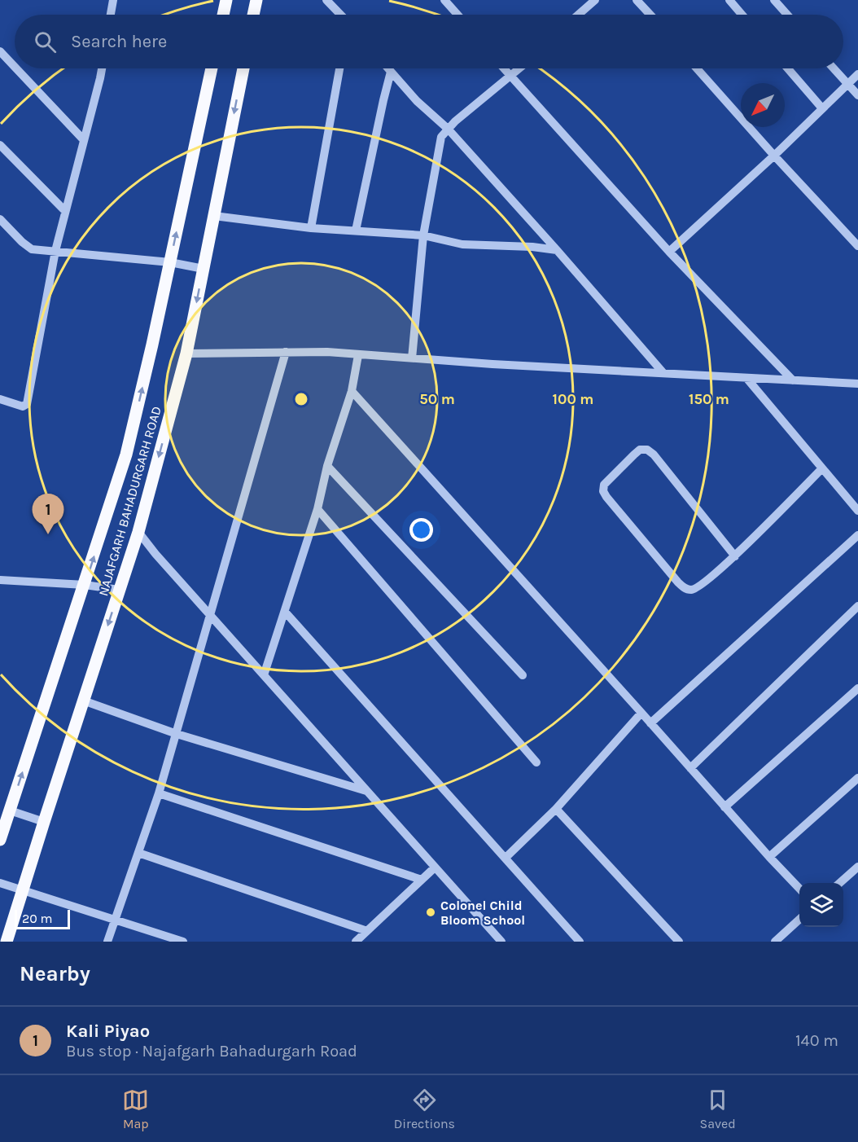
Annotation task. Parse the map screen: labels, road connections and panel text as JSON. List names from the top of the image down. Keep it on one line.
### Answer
{"streets":{"main road":["NAJAFGARH BAHADURGARH ROAD"]},"places":["Colonel Child Bloom School"],"scale_bar":"20 m","north":"bottom left","page":{"search":"Search here","pins":"1","scale":"20 m","heading":"Nearby","list":[{"mark":"1","name":"Kali Piyao","note":"Bus stop · Najafgarh Bahadurgarh Road","value":"140 m"}],"nav":["Map","Directions","Saved"]},"rings":["50 m","100 m","150 m"]}
